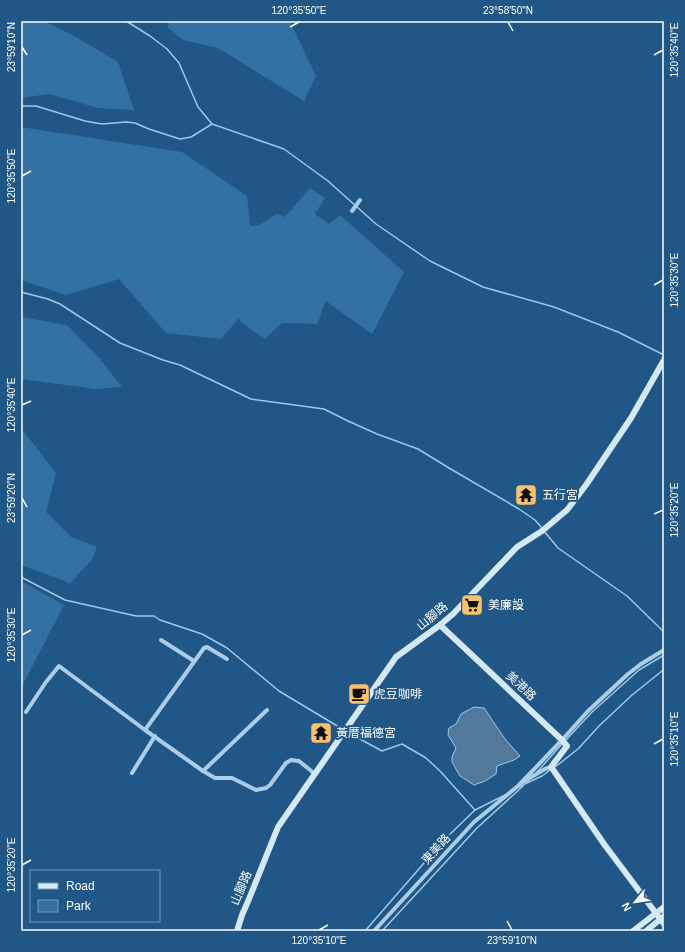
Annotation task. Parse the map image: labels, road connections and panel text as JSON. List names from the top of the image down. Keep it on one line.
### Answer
{"streets":{"main road":["山腳路","美港路"],"street":["東美路"]},"crossings":[["山腳路","美港路"]],"places":{"temple":["五行宮","黃厝福德宮"],"supermarket":["美廉設"],"cafe":["虎豆咖啡"]},"legend":["Road","Park"],"north":"bottom left","coordinates":["120°35'50\"E","23°58'50\"N","23°59'10\"N","120°35'40\"E","120°35'30\"E","23°59'20\"N","120°35'20\"E","120°35'10\"E"]}
